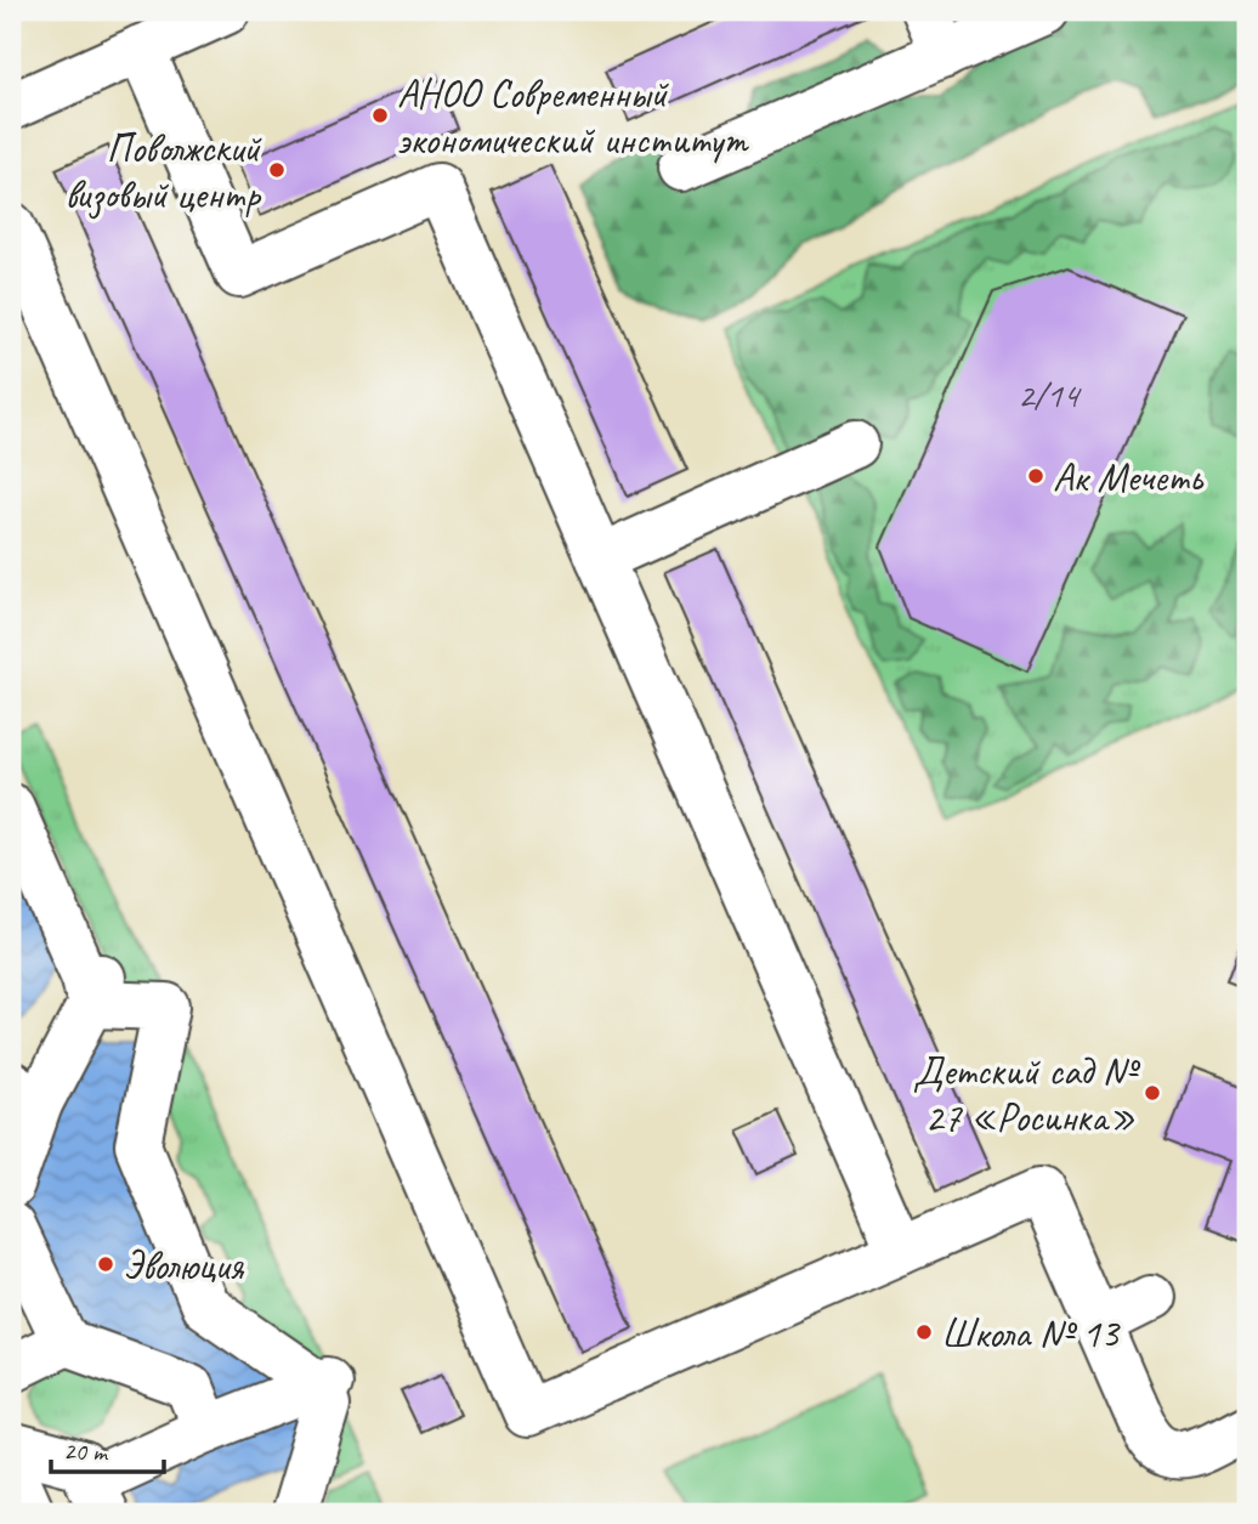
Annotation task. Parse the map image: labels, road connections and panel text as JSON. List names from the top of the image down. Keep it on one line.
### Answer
{"places":["АНОО Современный экономический институт","Поволжский визовый центр","Ак Мечеть","Детский сад № 27 «Росинка»","Эволюция","Школа № 13"],"house_numbers":["2/14"],"scale_bar":"20 m"}
